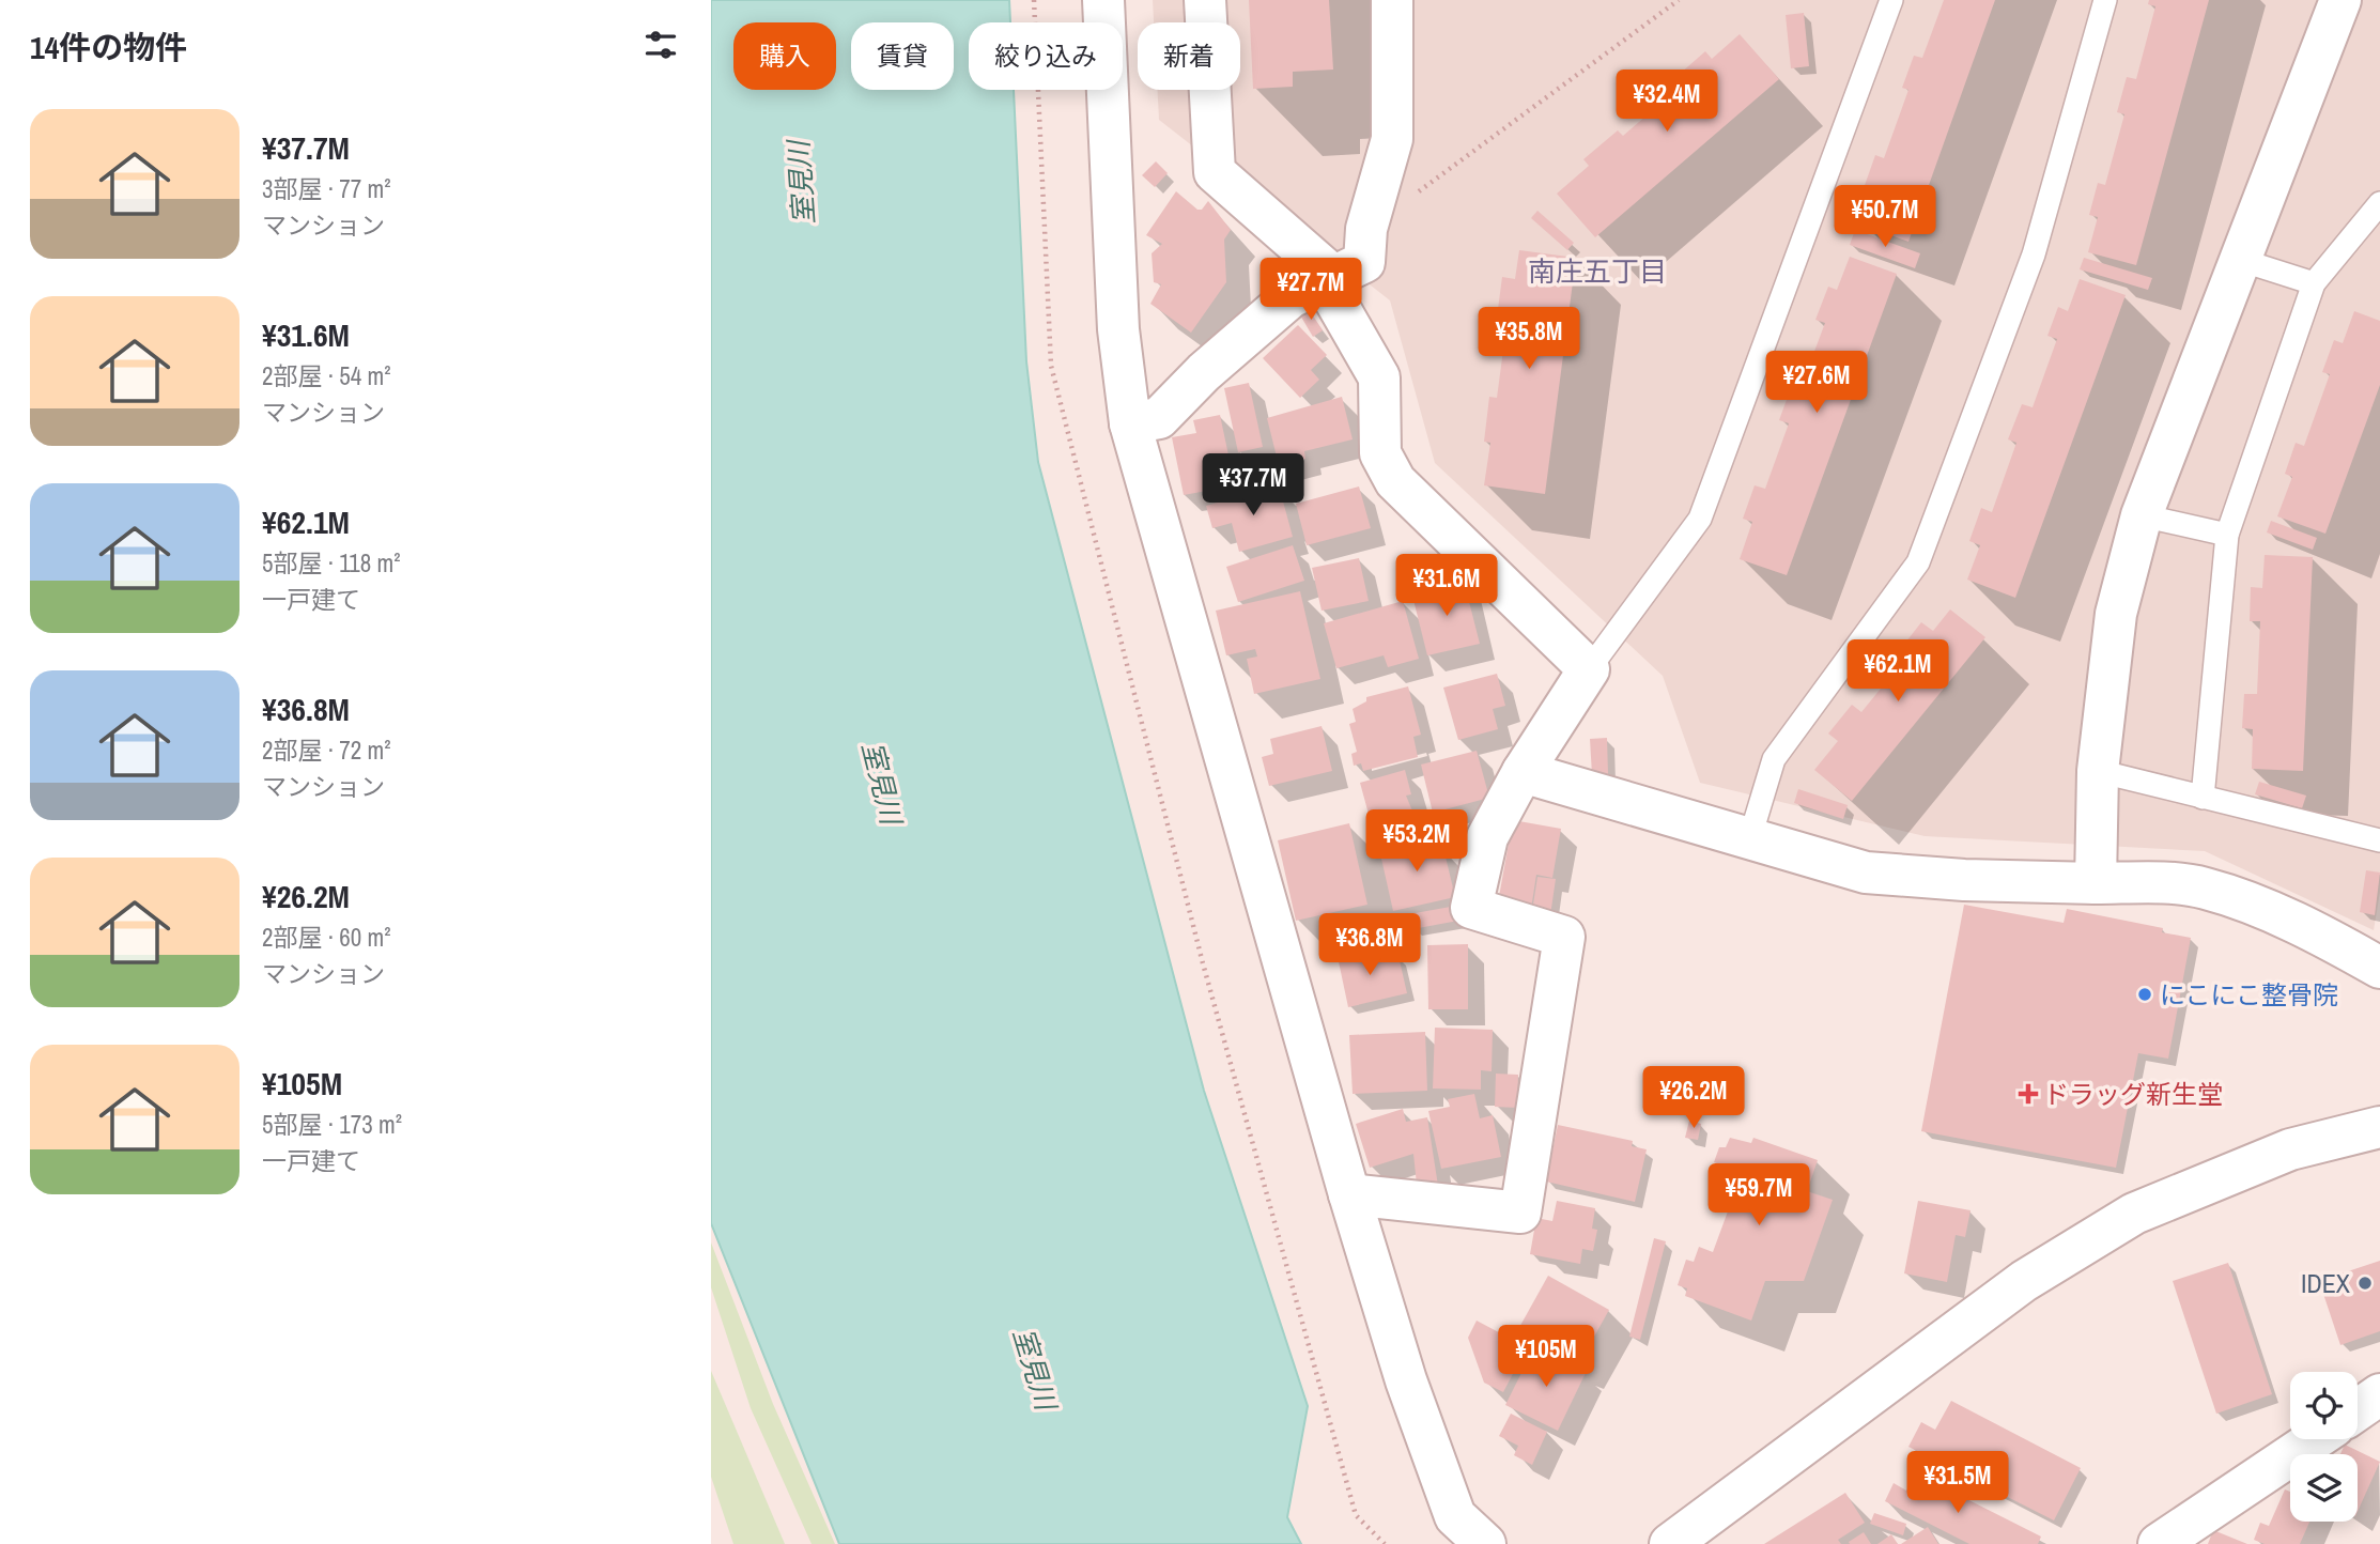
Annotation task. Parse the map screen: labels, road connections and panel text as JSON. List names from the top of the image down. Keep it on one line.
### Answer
{"districts":["南庄五丁目"],"water":["室見川"],"places":{"other":["にこにこ整骨院","IDEX"],"health":["ドラッグ新生堂"]},"page":{"heading":"14件の物件","chip":["購入","賃貸","絞り込み","新着"],"price":["¥32.4M","¥50.7M","¥27.7M","¥35.8M","¥27.6M","¥37.7M","¥31.6M","¥62.1M","¥53.2M","¥36.8M","¥26.2M","¥59.7M","¥105M","¥31.5M"],"list":[{"name":"¥37.7M","note":"3部屋 · 77 m² · マンション"},{"name":"¥31.6M","note":"2部屋 · 54 m² · マンション"},{"name":"¥62.1M","note":"5部屋 · 118 m² · 一戸建て"},{"name":"¥36.8M","note":"2部屋 · 72 m² · マンション"},{"name":"¥26.2M","note":"2部屋 · 60 m² · マンション"},{"name":"¥105M","note":"5部屋 · 173 m² · 一戸建て"}]}}
